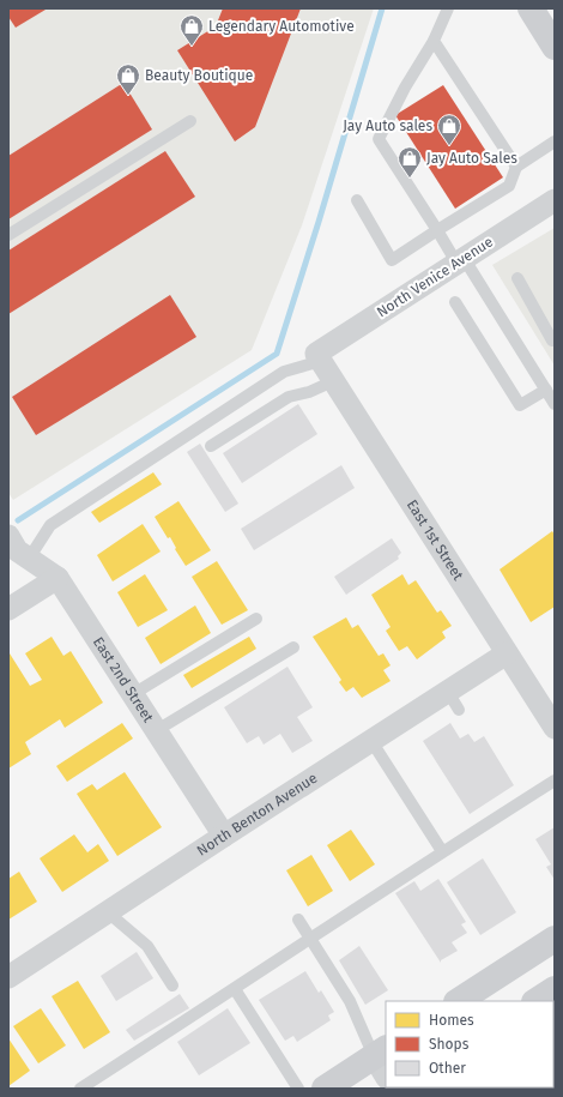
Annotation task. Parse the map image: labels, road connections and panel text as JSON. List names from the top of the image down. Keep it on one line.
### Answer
{"streets":{"street":["North Venice Avenue","East 1st Street","East 2nd Street","North Benton Avenue"]},"crossings":[["North Venice Avenue","East 1st Street"],["East 1st Street","North Benton Avenue"],["East 2nd Street","North Benton Avenue"]],"places":{"shop":["Legendary Automotive","Beauty Boutique","Jay Auto sales","Jay Auto Sales"]},"legend":["Homes","Shops","Other"]}
